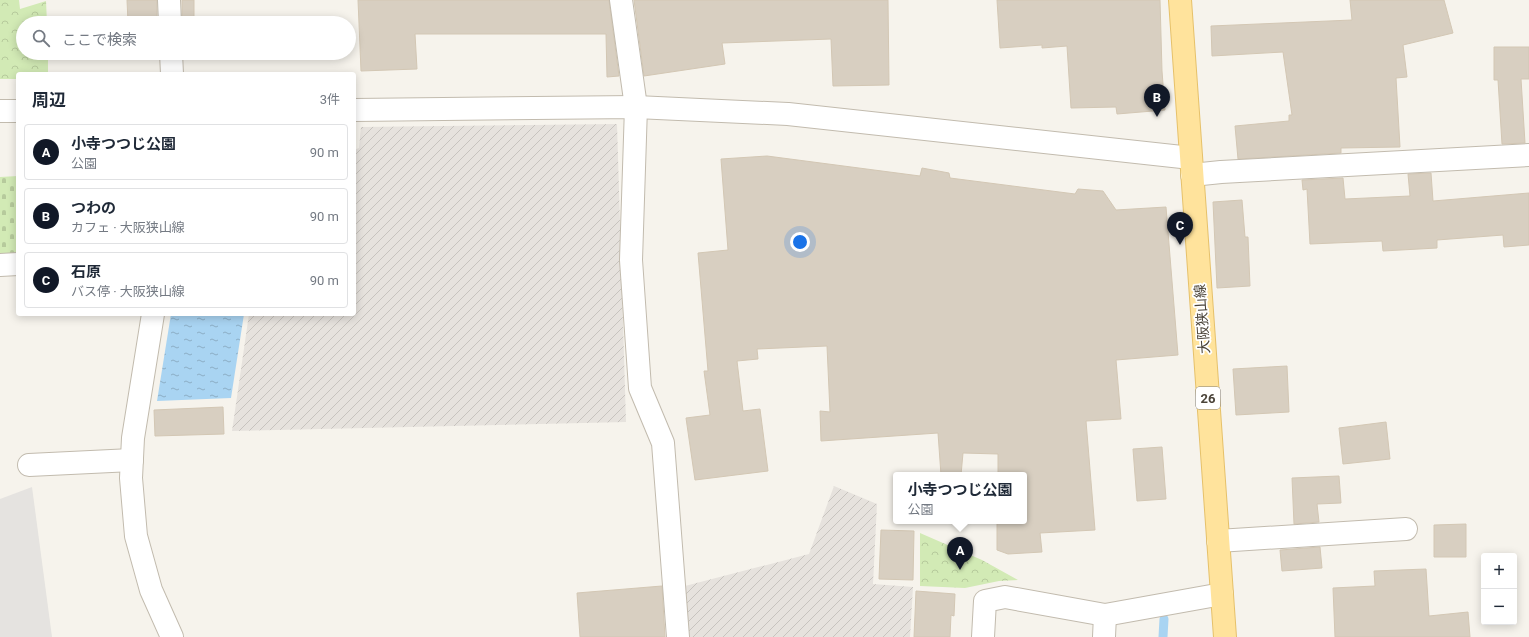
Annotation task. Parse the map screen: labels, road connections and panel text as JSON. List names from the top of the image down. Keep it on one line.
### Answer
{"streets":{"main road":["大阪狭山線","26"]},"page":{"search":"ここで検索","heading":["周辺","3件"],"pins":["B","C","A"],"list":[{"mark":"A","name":"小寺つつじ公園","note":"公園","value":"90 m"},{"mark":"B","name":"つわの","note":"カフェ · 大阪狭山線","value":"90 m"},{"mark":"C","name":"石原","note":"バス停 · 大阪狭山線","value":"90 m"}],"popup":["小寺つつじ公園","公園"],"map_buttons":["+","−"]}}
